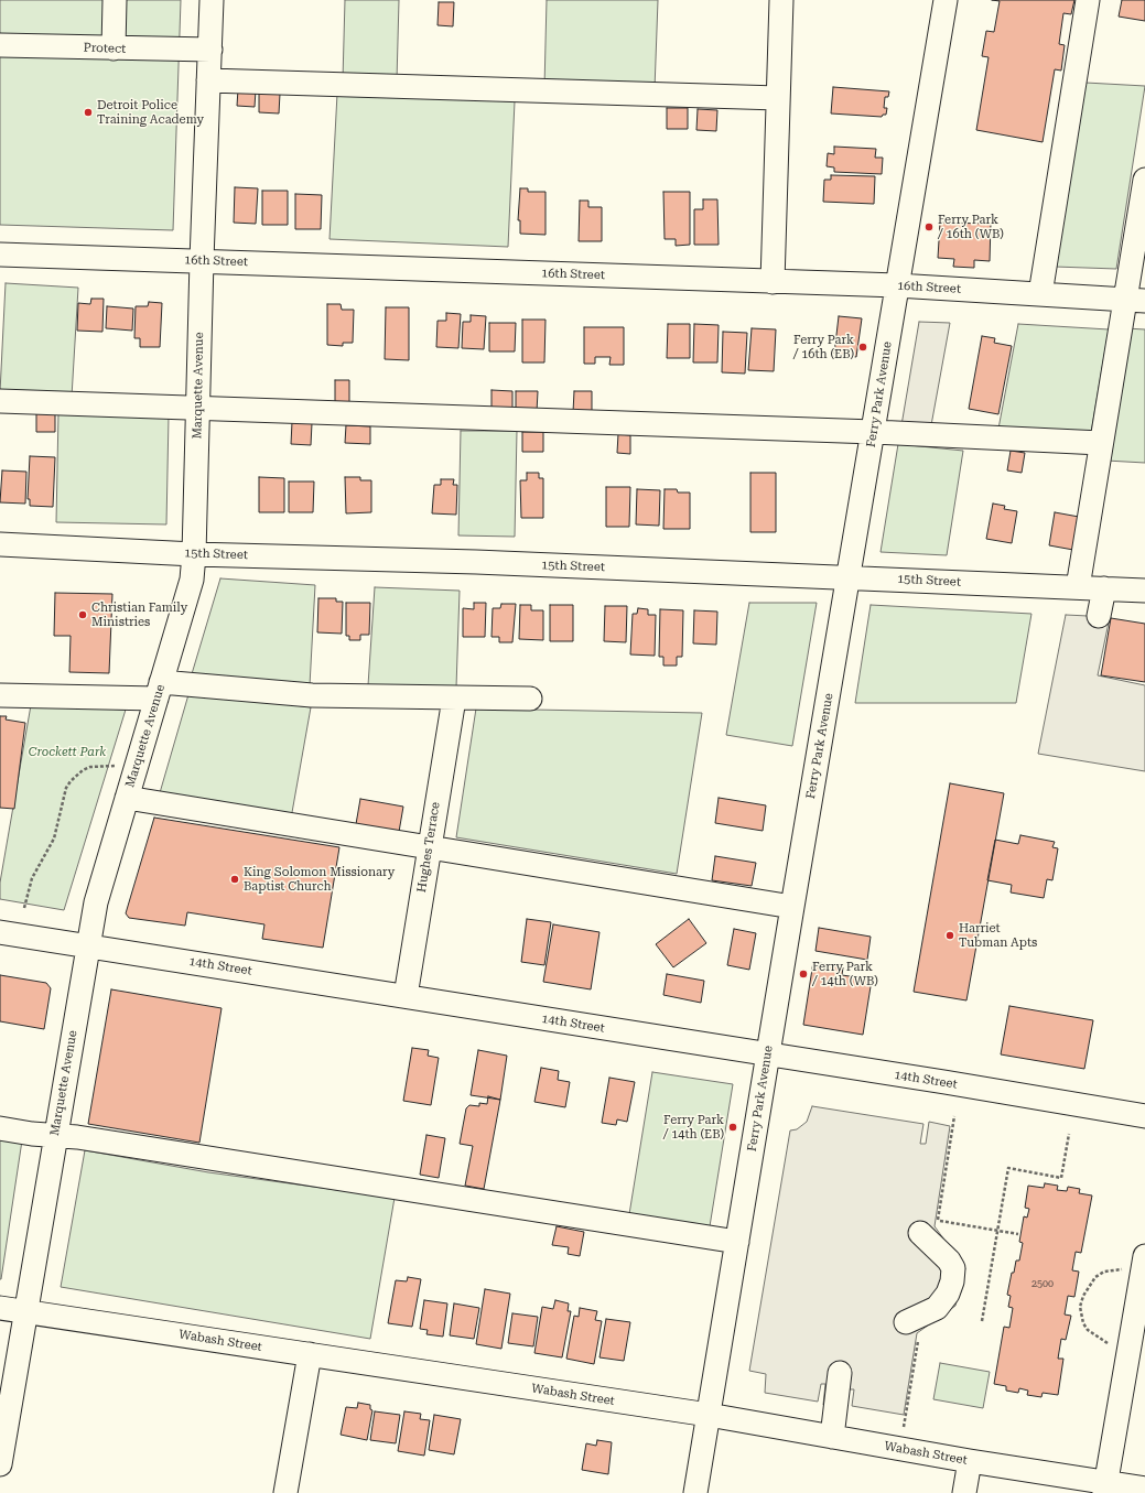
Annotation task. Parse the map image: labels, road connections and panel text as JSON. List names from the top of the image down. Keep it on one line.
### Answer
{"streets":{"street":["Protect","16th Street","Marquette Avenue","Ferry Park Avenue","15th Street","Hughes Terrace","14th Street","Wabash Street"]},"crossings":[["Protect","Marquette Avenue"],["16th Street","Marquette Avenue"],["16th Street","Ferry Park Avenue"],["Marquette Avenue","15th Street"],["Marquette Avenue","14th Street"],["Marquette Avenue","Wabash Street"],["Ferry Park Avenue","15th Street"],["Ferry Park Avenue","14th Street"],["Ferry Park Avenue","Wabash Street"],["Hughes Terrace","14th Street"]],"parks":["Crockett Park"],"places":["Detroit Police Training Academy","Ferry Park / 16th (WB)","Ferry Park / 16th (EB)","Christian Family Ministries","King Solomon Missionary Baptist Church","Harriet Tubman Apts","Ferry Park / 14th (WB)","Ferry Park / 14th (EB)"],"house_numbers":["2500"]}
